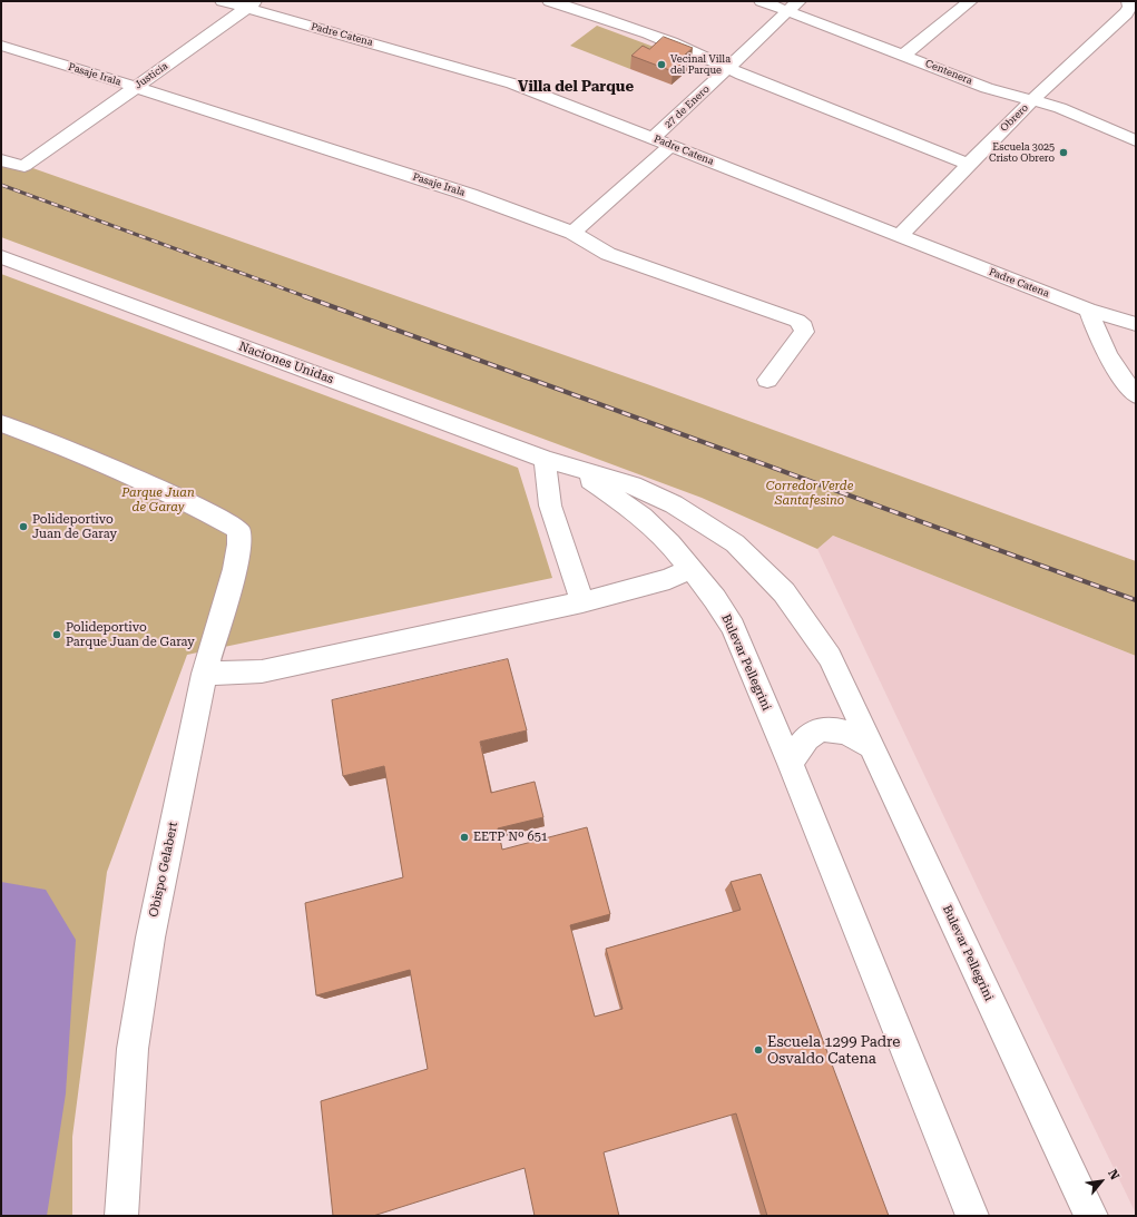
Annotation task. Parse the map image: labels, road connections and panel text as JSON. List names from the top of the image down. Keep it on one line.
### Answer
{"streets":{"street":["Padre Catena","Centenera","Pasaje Irala","Justicia","27 de Enero","Obrero","Naciones Unidas","Bulevar Pellegrini","Obispo Gelabert"]},"crossings":[["Padre Catena","Justicia"],["Padre Catena","27 de Enero"],["Padre Catena","Obrero"],["Centenera","27 de Enero"],["Centenera","Obrero"],["Pasaje Irala","Justicia"],["Pasaje Irala","27 de Enero"],["Naciones Unidas","Bulevar Pellegrini"]],"districts":["Villa del Parque"],"parks":["Corredor Verde Santafesino","Parque Juan de Garay"],"places":["Vecinal Villa del Parque","Escuela 3025 Cristo Obrero","Polideportivo Juan de Garay","Polideportivo Parque Juan de Garay","EETP Nº 651","Escuela 1299 Padre Osvaldo Catena"],"north":"top right"}
